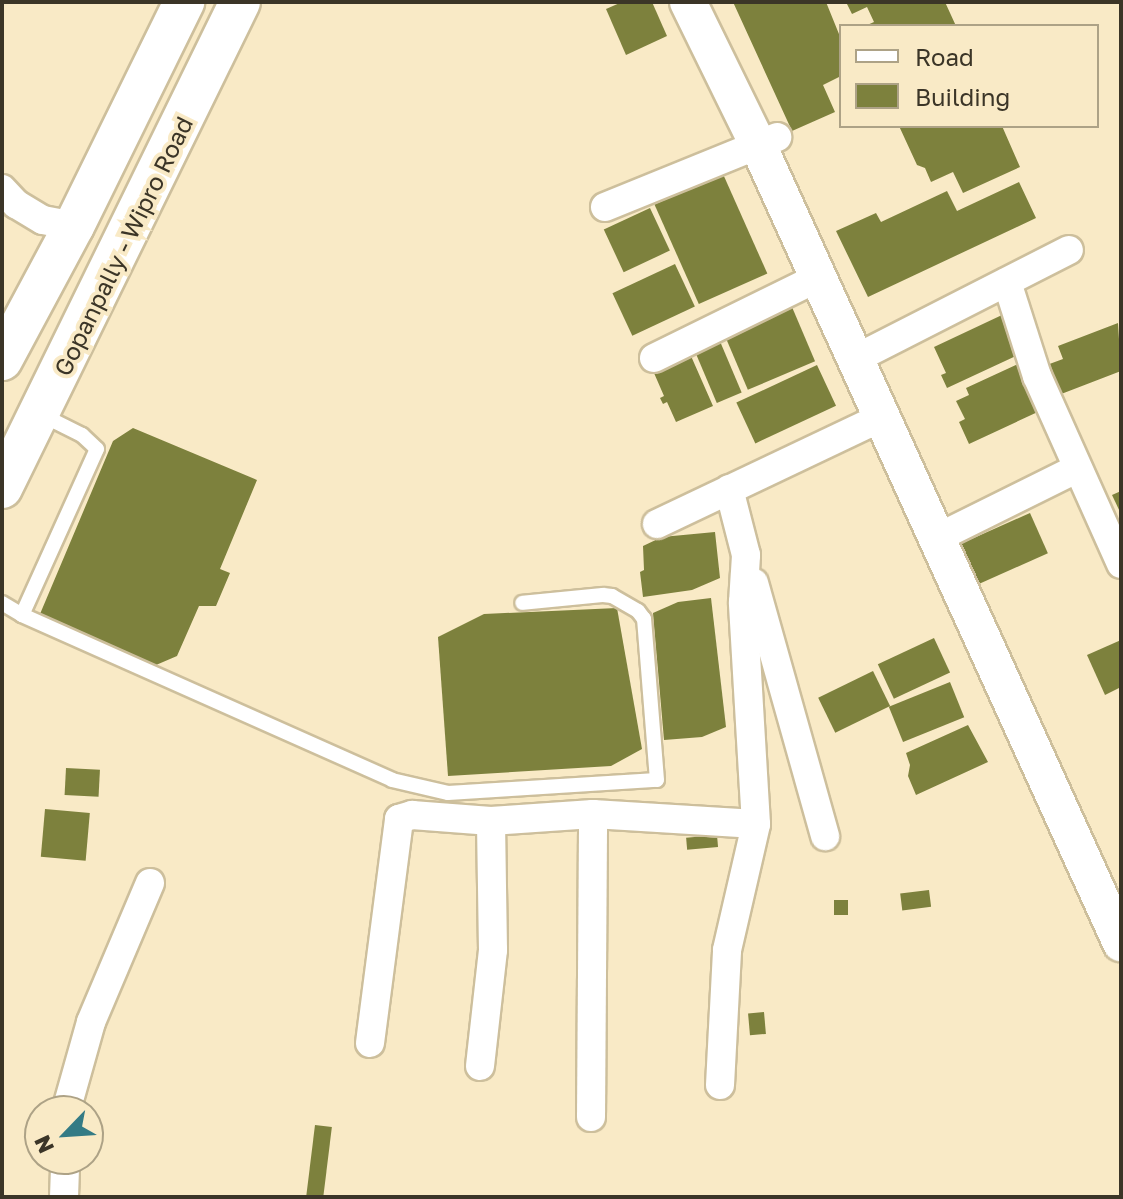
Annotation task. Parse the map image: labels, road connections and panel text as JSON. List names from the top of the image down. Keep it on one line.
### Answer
{"streets":{"main road":["Gopanpally - Wipro Road"]},"legend":["Road","Building"],"north":"bottom left"}
